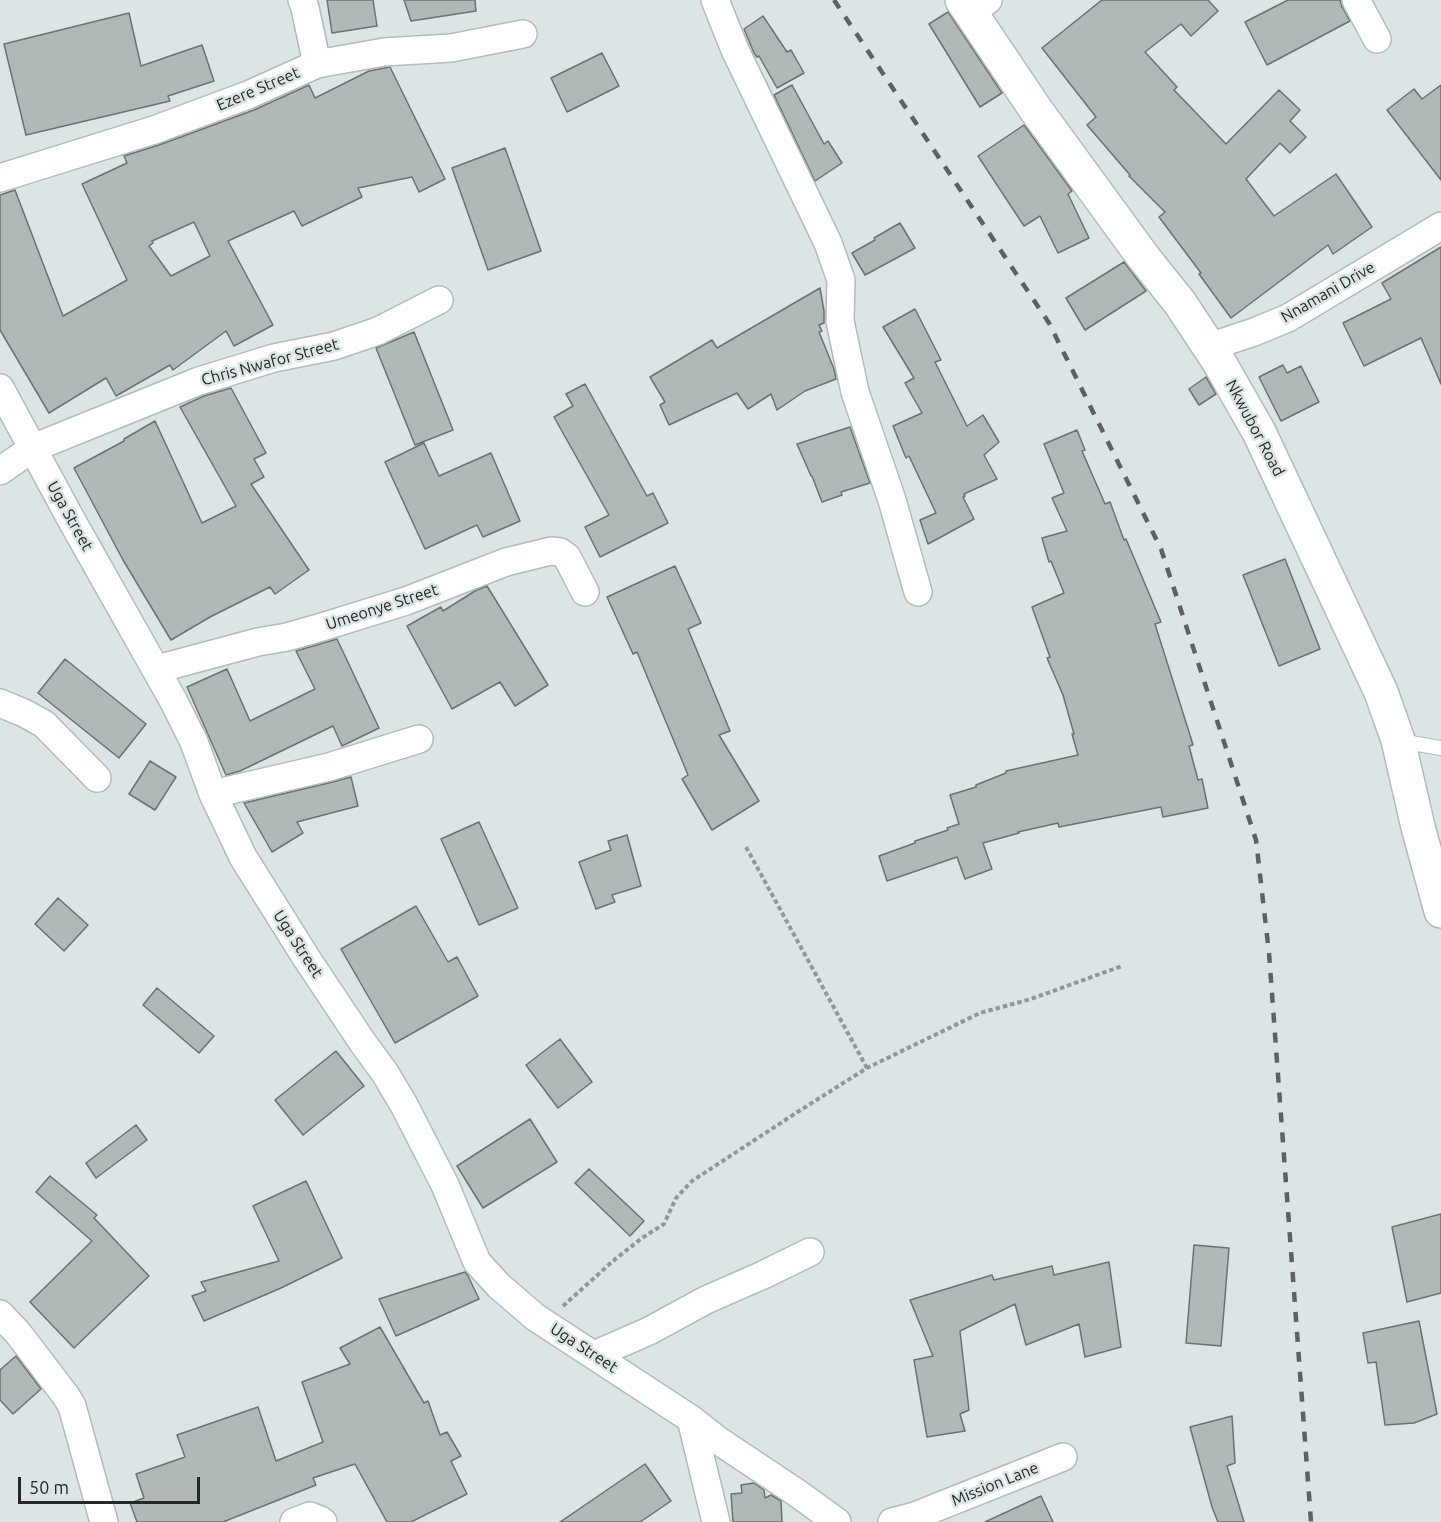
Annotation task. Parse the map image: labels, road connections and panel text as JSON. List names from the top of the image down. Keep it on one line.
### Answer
{"streets":{"street":["Ezere Street","Nnamani Drive","Chris Nwafor Street","Nkwubor Road","Uga Street","Umeonye Street","Mission Lane"]},"crossings":[["Nnamani Drive","Nkwubor Road"],["Chris Nwafor Street","Uga Street"],["Uga Street","Umeonye Street"]],"scale_bar":"50 m"}
